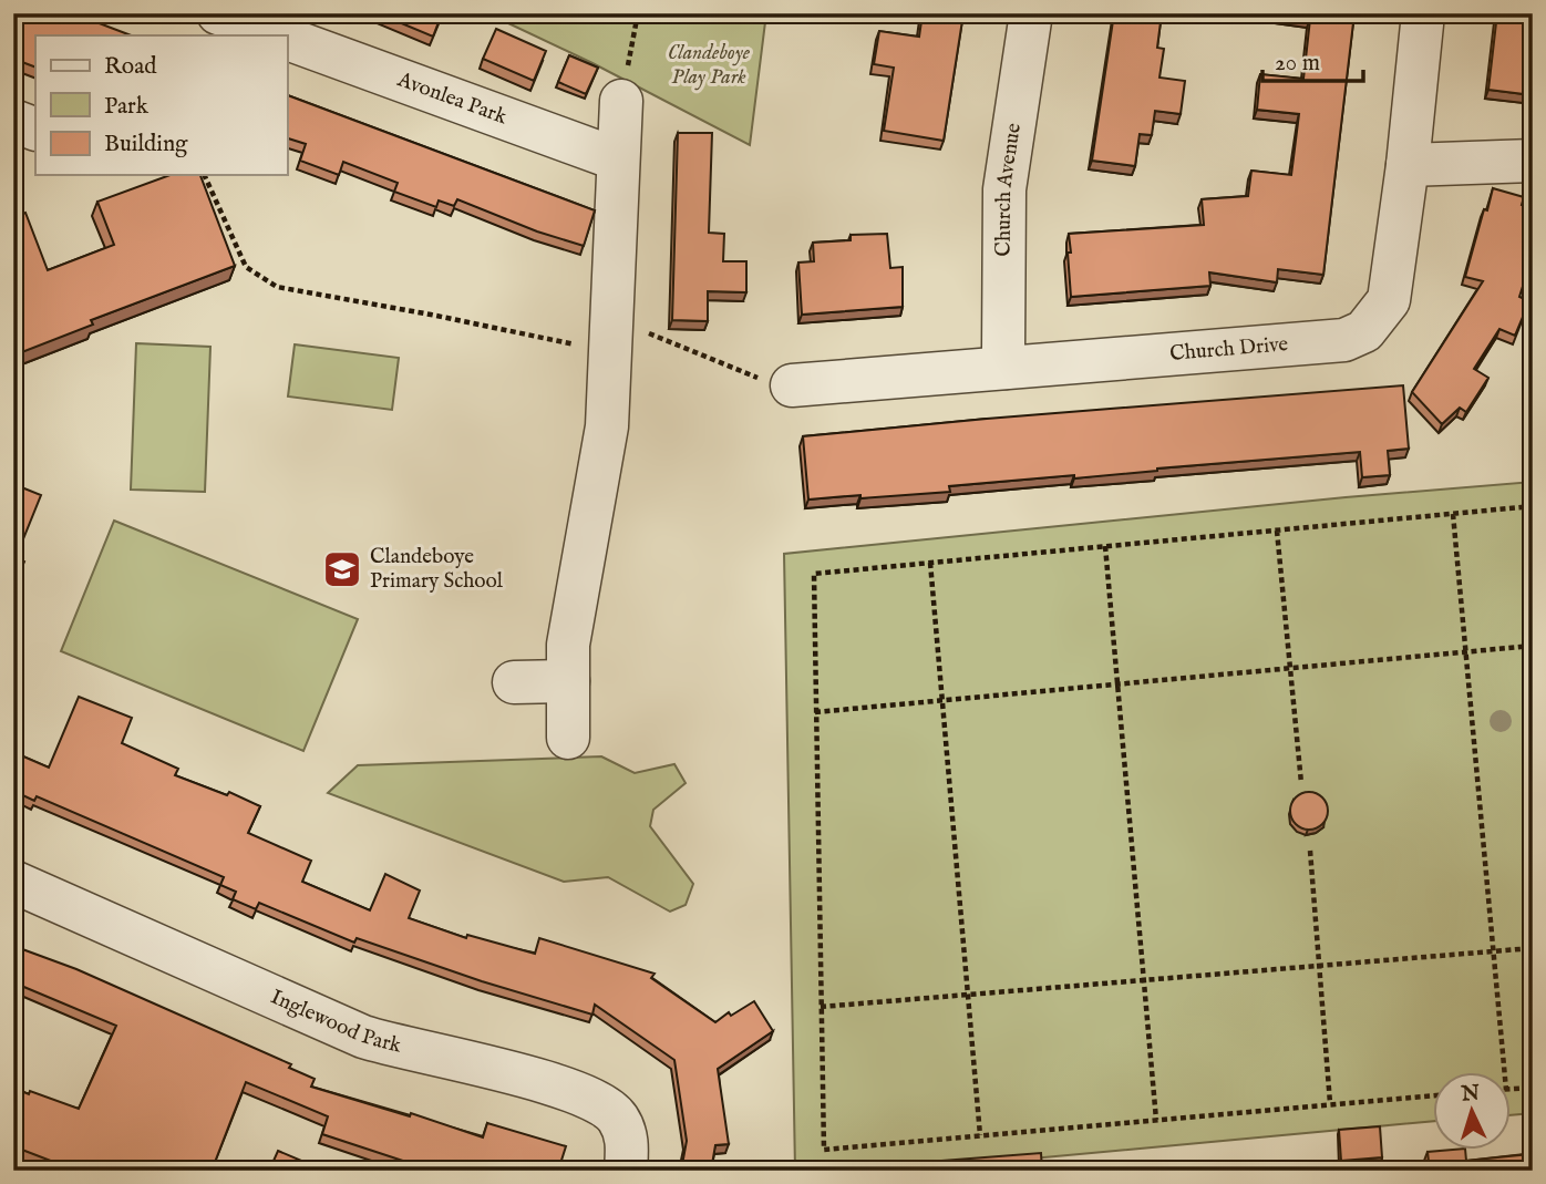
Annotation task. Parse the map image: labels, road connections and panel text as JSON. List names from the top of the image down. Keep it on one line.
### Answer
{"streets":{"street":["Avonlea Park","Church Avenue","Church Drive","Inglewood Park"]},"crossings":[["Church Avenue","Church Drive"]],"parks":["Clandeboye Play Park"],"places":{"school or university":["Clandeboye Primary School"]},"legend":["Road","Park","Building"],"scale_bar":"20 m","north":"top"}
